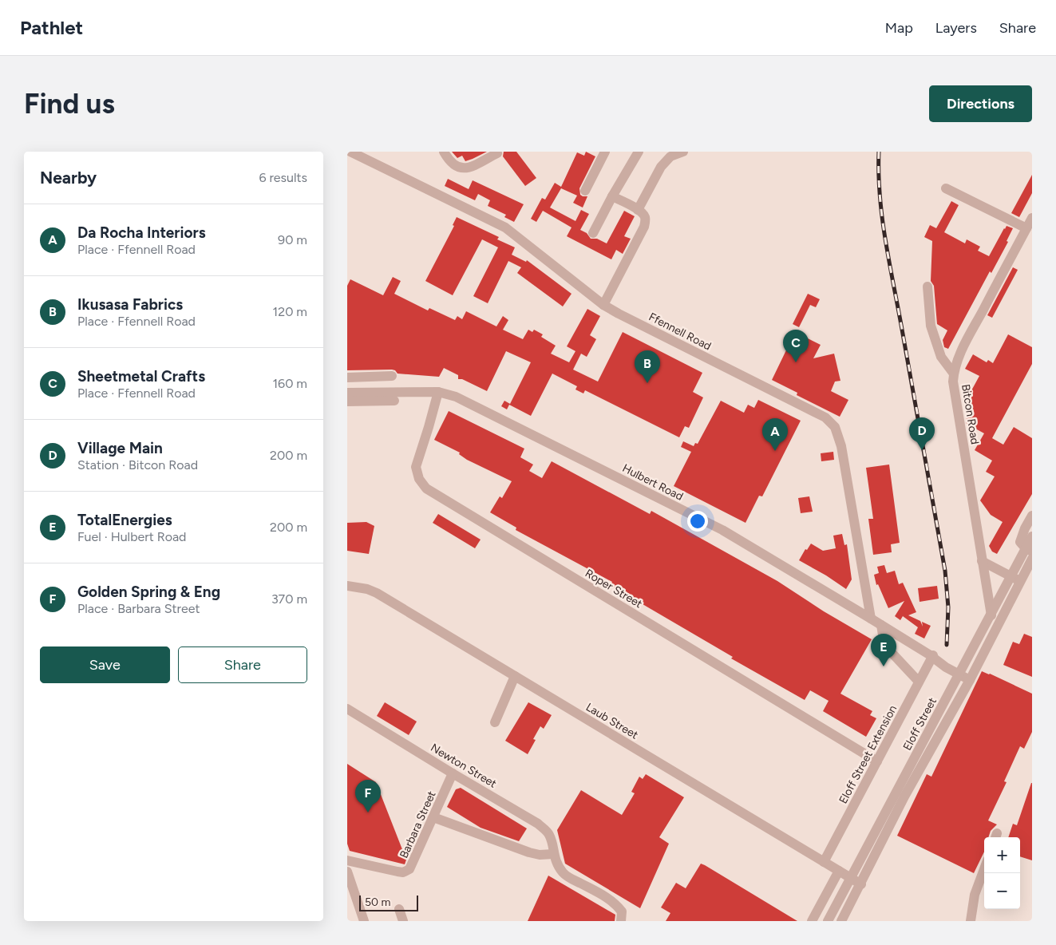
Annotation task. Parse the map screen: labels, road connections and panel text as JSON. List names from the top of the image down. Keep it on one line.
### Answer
{"streets":{"street":["Ffennell Road","Bitcon Road","Hulbert Road","Roper Street","Laub Street","Eloff Street","Eloff Street Extension","Newton Street","Barbara Street"]},"crossings":[["Ffennell Road","Hulbert Road"],["Bitcon Road","Eloff Street"],["Hulbert Road","Roper Street"],["Hulbert Road","Eloff Street"],["Hulbert Road","Eloff Street Extension"],["Roper Street","Eloff Street Extension"],["Laub Street","Eloff Street"],["Laub Street","Eloff Street Extension"],["Newton Street","Barbara Street"]],"scale_bar":"50 m","page":{"header":"Pathlet","nav":["Map","Layers","Share"],"buttons":["Directions",["Save","Share"]],"title":"Find us","heading":["Nearby","6 results"],"list":[{"mark":"A","name":"Da Rocha Interiors","note":"Place · Ffennell Road","value":"90 m"},{"mark":"B","name":"Ikusasa Fabrics","note":"Place · Ffennell Road","value":"120 m"},{"mark":"C","name":"Sheetmetal Crafts","note":"Place · Ffennell Road","value":"160 m"},{"mark":"D","name":"Village Main","note":"Station · Bitcon Road","value":"200 m"},{"mark":"E","name":"TotalEnergies","note":"Fuel · Hulbert Road","value":"200 m"},{"mark":"F","name":"Golden Spring & Eng","note":"Place · Barbara Street","value":"370 m"}],"pins":["C","B","D","A","E","F"],"map_buttons":["+","−"],"scale":"50 m"}}
